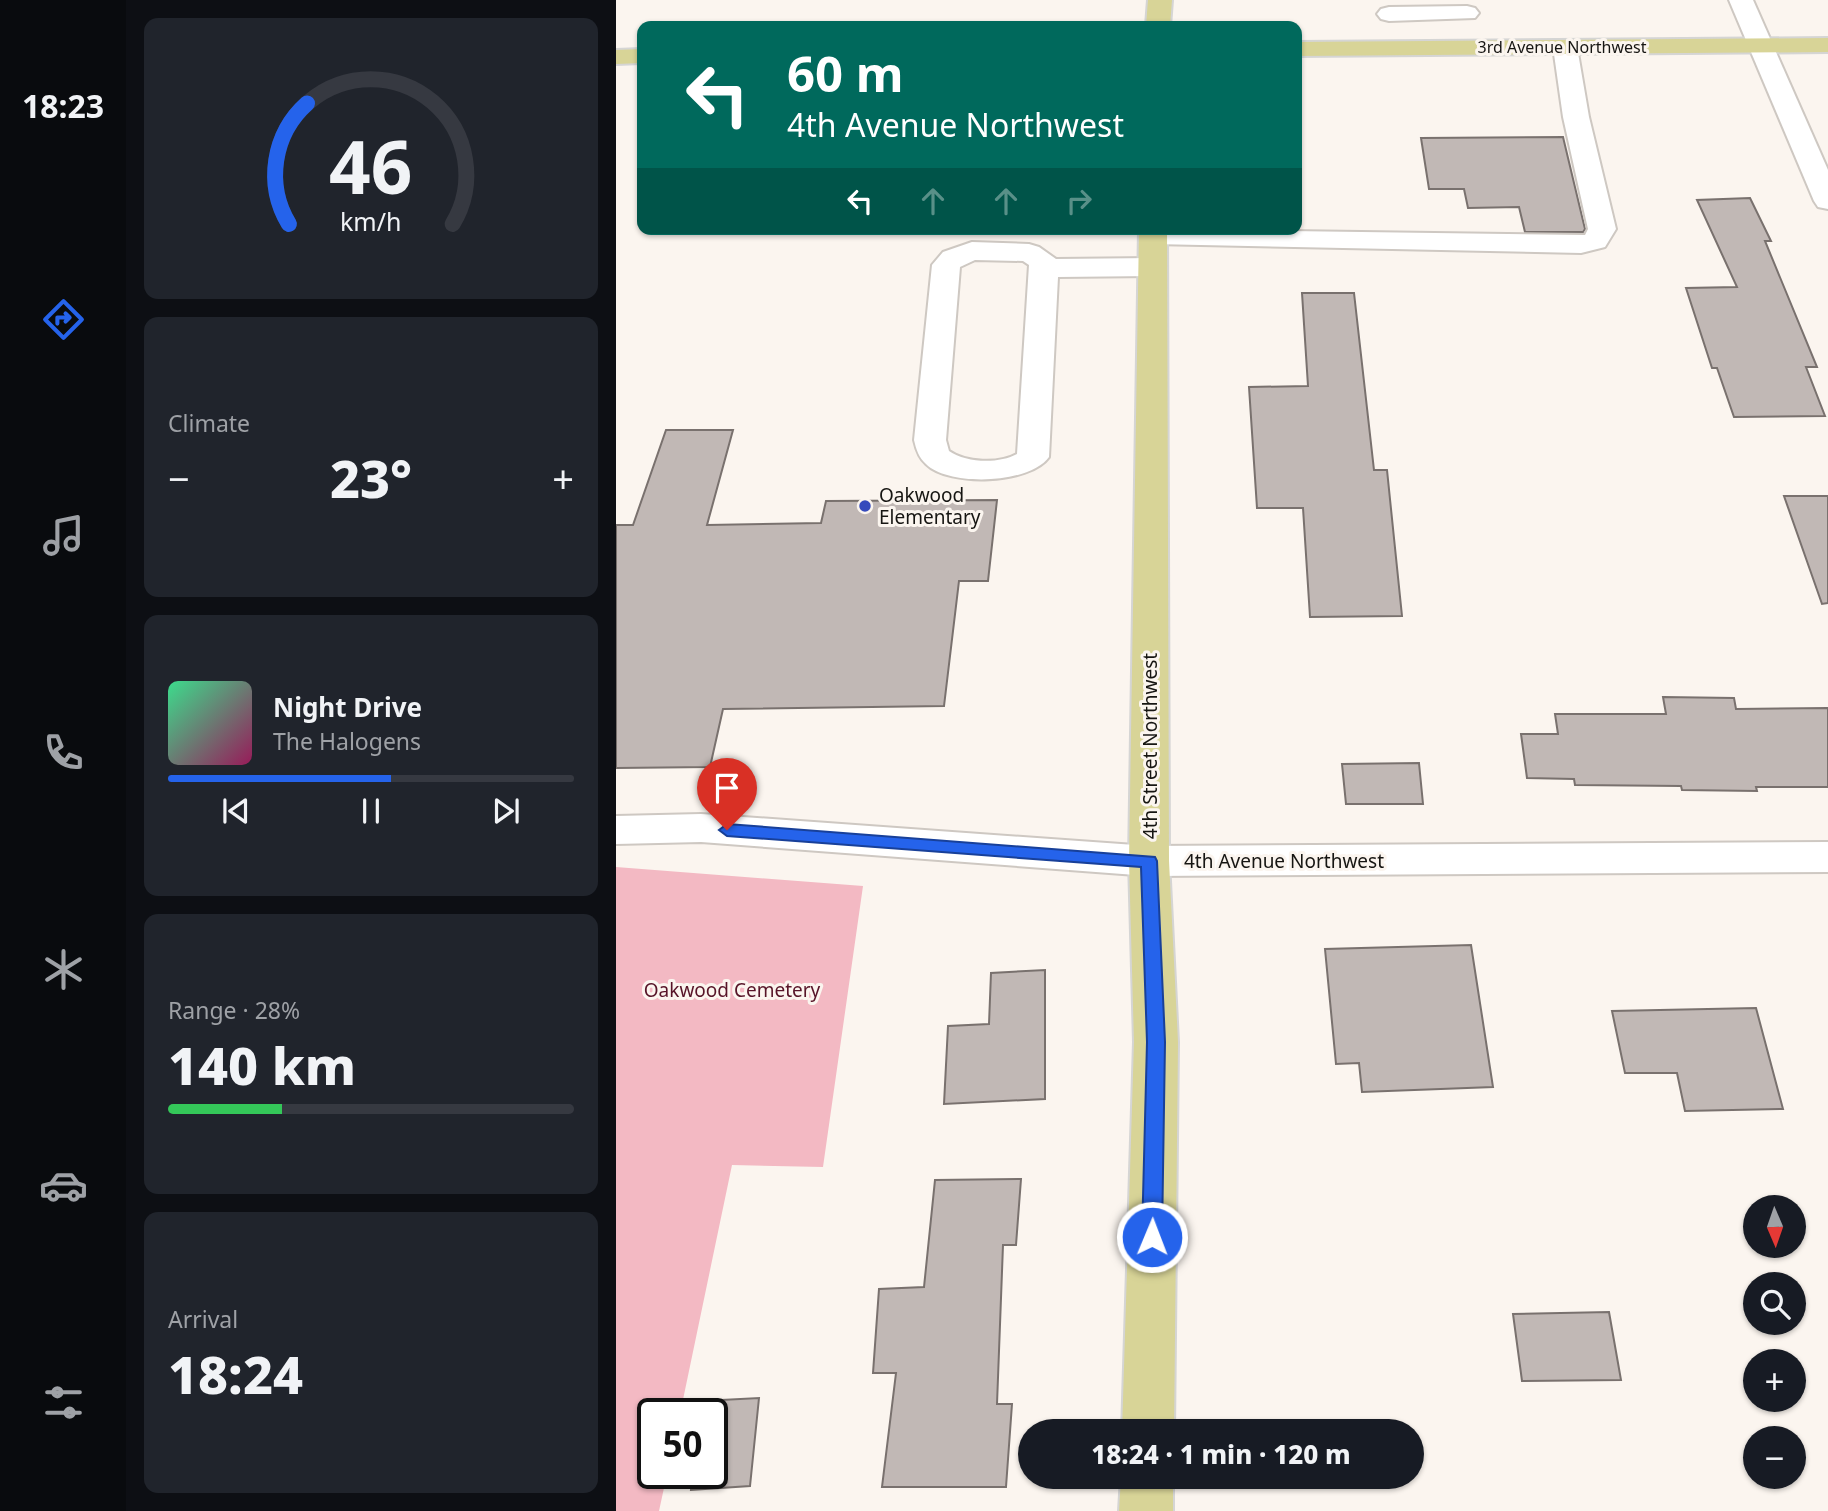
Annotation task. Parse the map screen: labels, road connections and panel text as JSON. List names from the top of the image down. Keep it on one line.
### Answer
{"streets":{"main road":["3rd Avenue Northwest","4th Street Northwest"],"street":["4th Avenue Northwest"]},"crossings":[["4th Street Northwest","4th Avenue Northwest"]],"parks":["Oakwood Cemetery"],"places":["Oakwood Elementary"],"north":"bottom","page":{"tabs":"18:23","turn":["60 m","4th Avenue Northwest"],"tile":["Climate",["Range · 28%","140 km"],["Arrival","18:24"]],"heat":["−","23°","+"],"song":["Night Drive","The Halogens"],"map_buttons":["+","−"],"limit":"50","trip":"18:24 · 1 min · 120 m","gauge":["46","km/h"]}}
